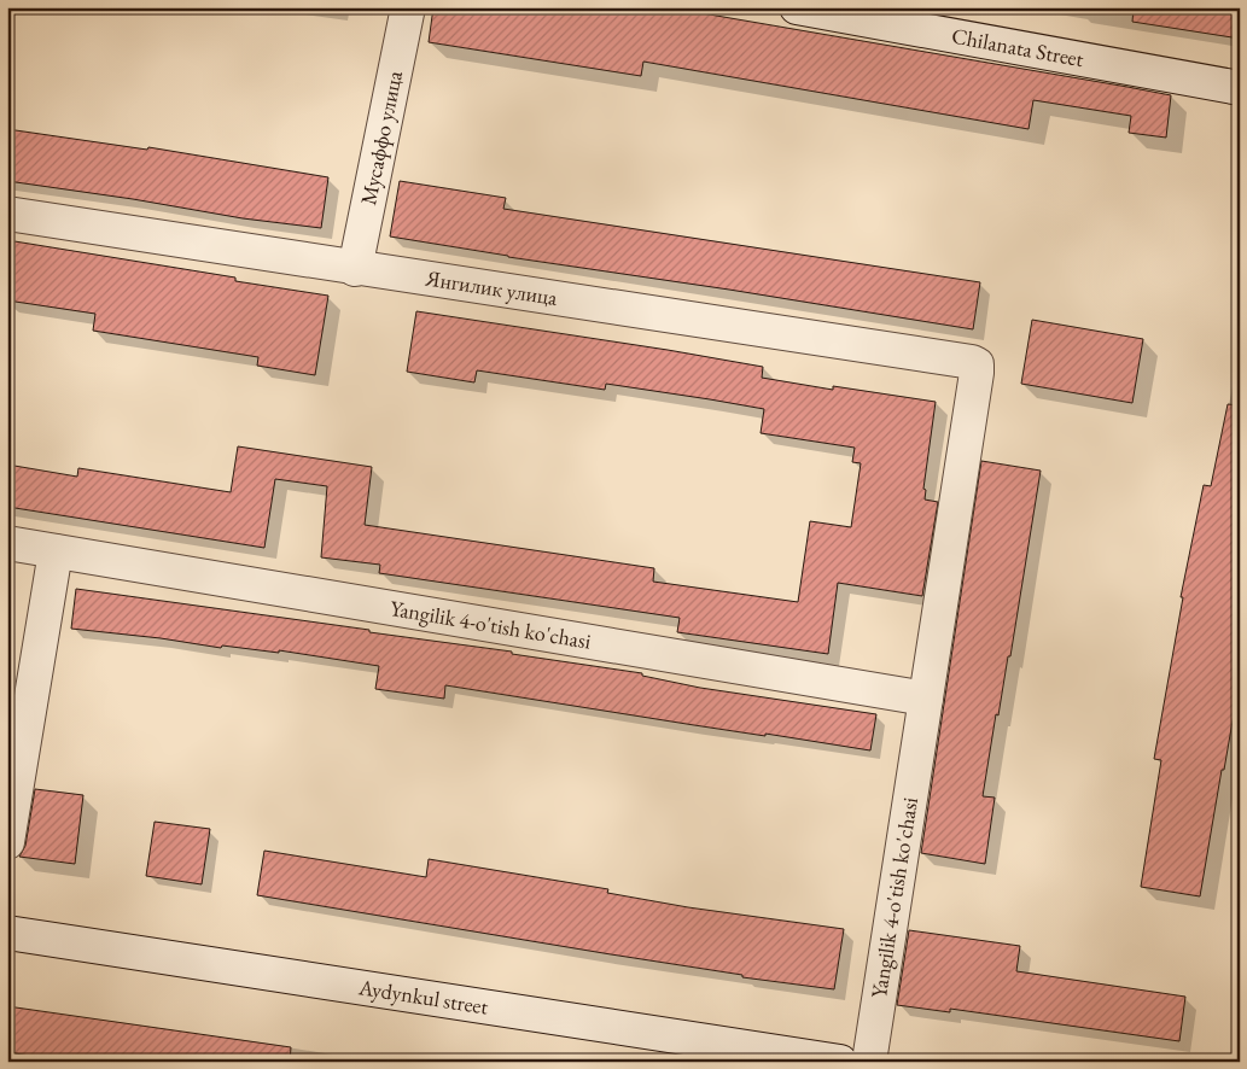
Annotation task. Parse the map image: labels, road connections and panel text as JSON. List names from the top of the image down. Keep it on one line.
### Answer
{"streets":{"street":["Chilanata Street","Мусаффо улица","Янгилик улица","Yangilik 4-o'tish ko'chasi","Aydynkul street"]},"crossings":[["Мусаффо улица","Янгилик улица"],["Янгилик улица","Yangilik 4-o'tish ko'chasi"]]}
